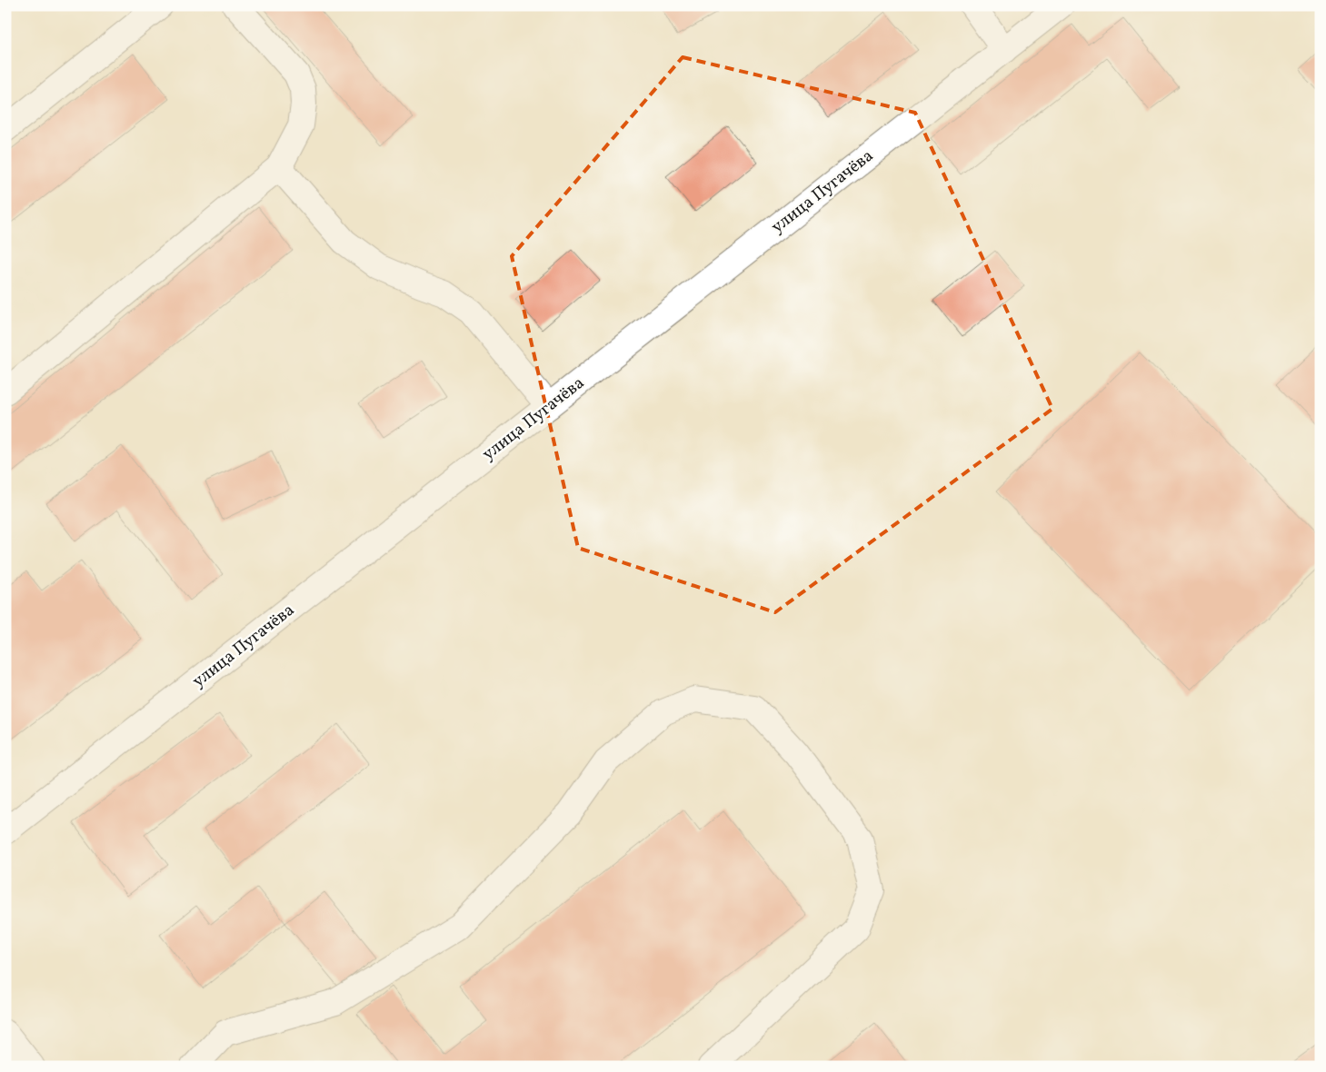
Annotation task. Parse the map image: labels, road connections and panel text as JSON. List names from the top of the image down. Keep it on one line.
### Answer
{"streets":{"street":["улица Пугачёва"]}}
